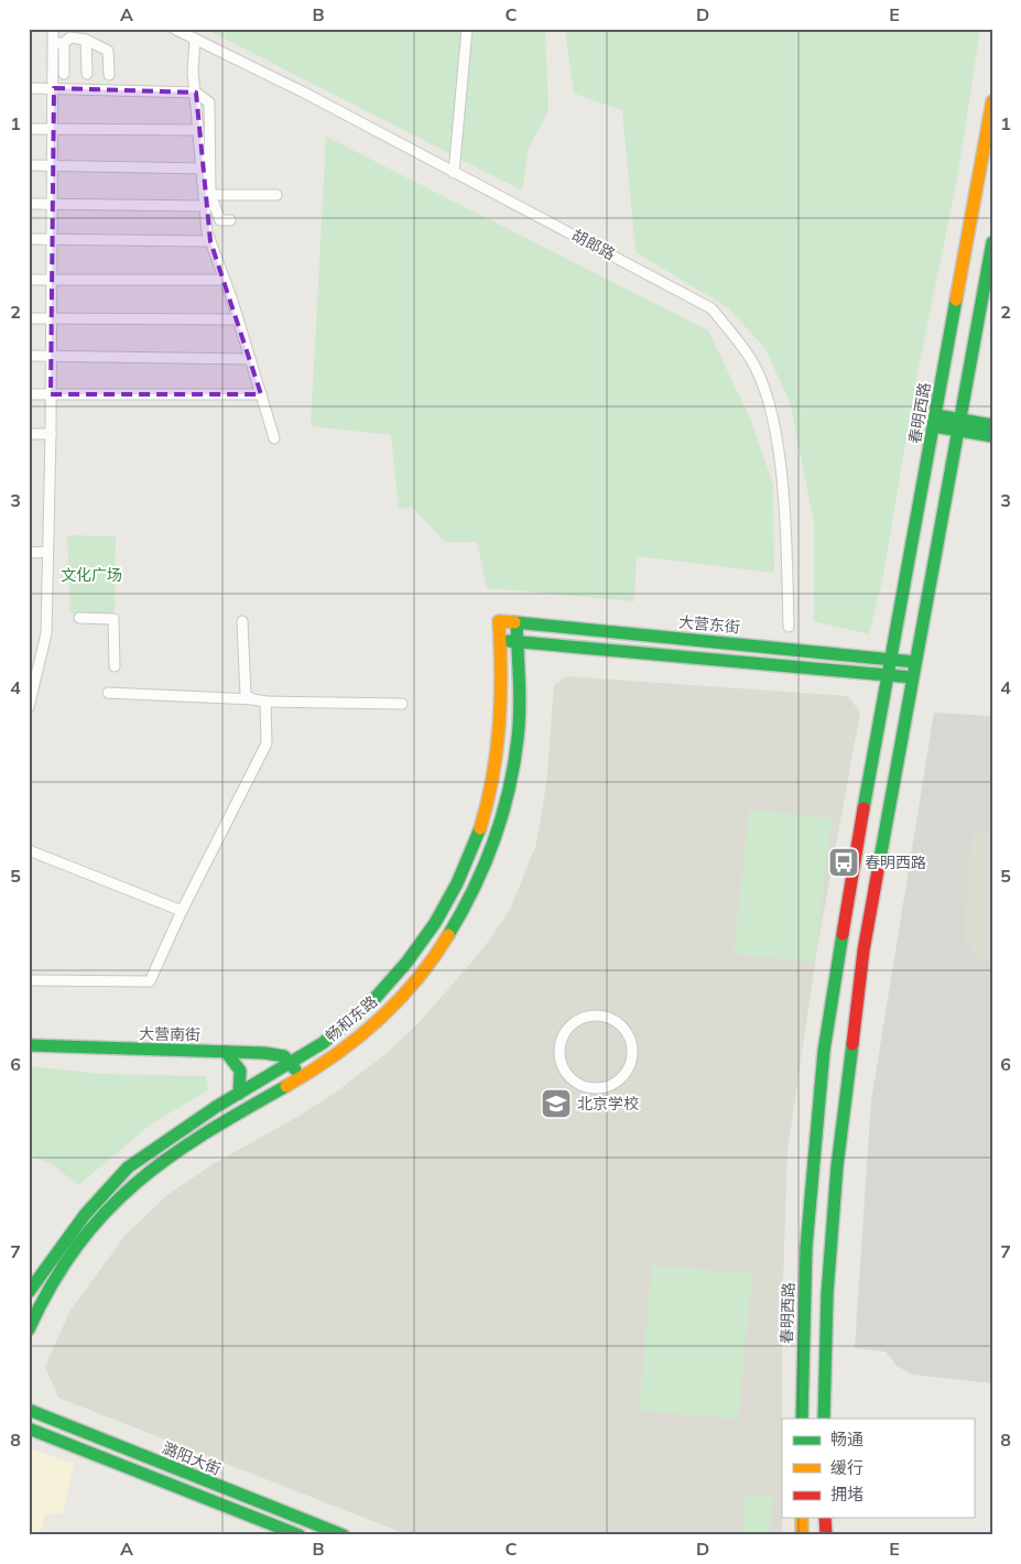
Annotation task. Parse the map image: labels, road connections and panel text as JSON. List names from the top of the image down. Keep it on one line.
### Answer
{"streets":{"main road":["春明西路","大营东街","畅和东路","大营南街","潞阳大街"],"street":["胡郎路"]},"crossings":[["春明西路","大营东街"],["大营东街","畅和东路"],["畅和东路","大营南街"]],"parks":["文化广场"],"places":{"bus stop":["春明西路"],"school or university":["北京学校"]},"legend":["畅通","缓行","拥堵"],"grid":{"columns":["A","B","C","D","E"],"rows":["1","2","3","4","5","6","7","8"]}}
